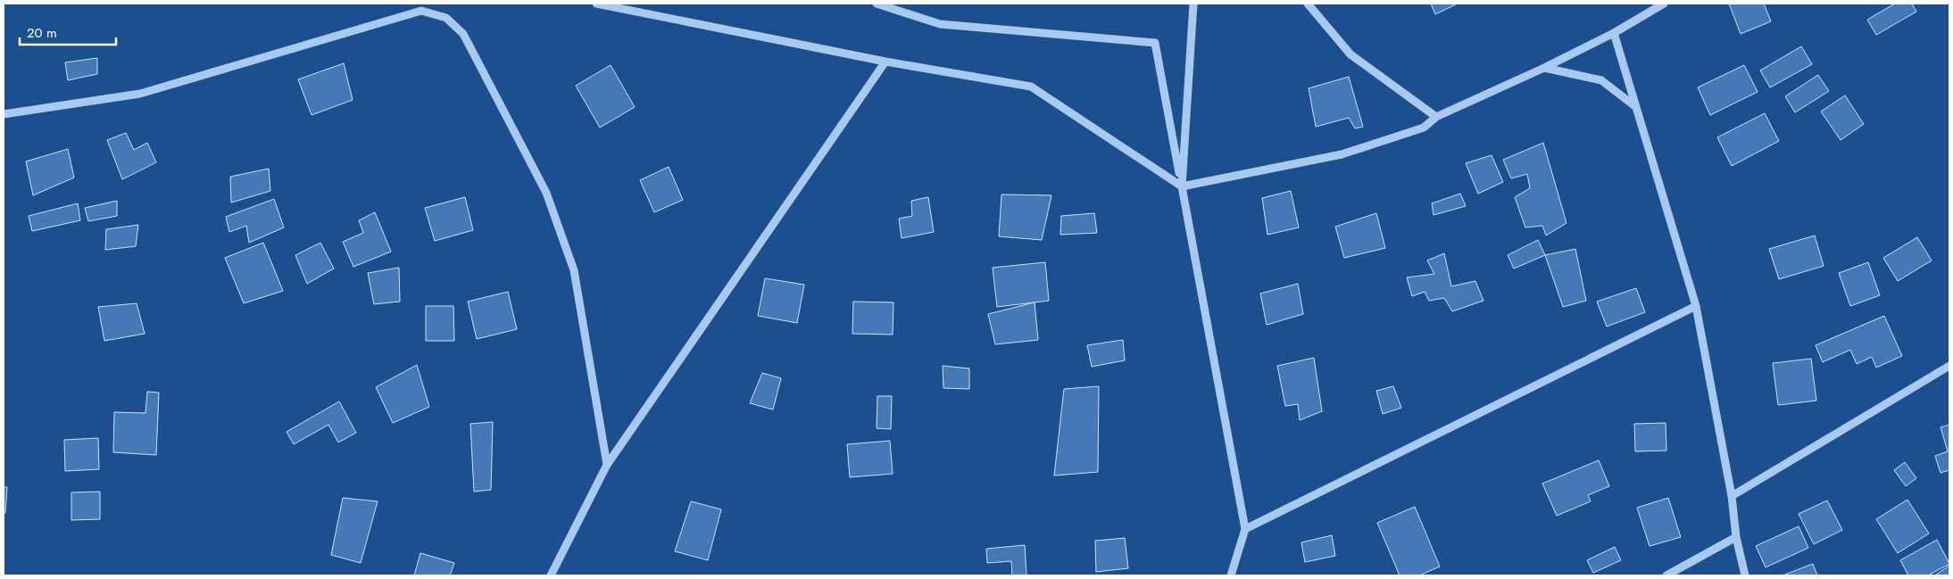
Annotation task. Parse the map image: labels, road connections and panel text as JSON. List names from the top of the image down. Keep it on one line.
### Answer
{"scale_bar":"20 m"}
